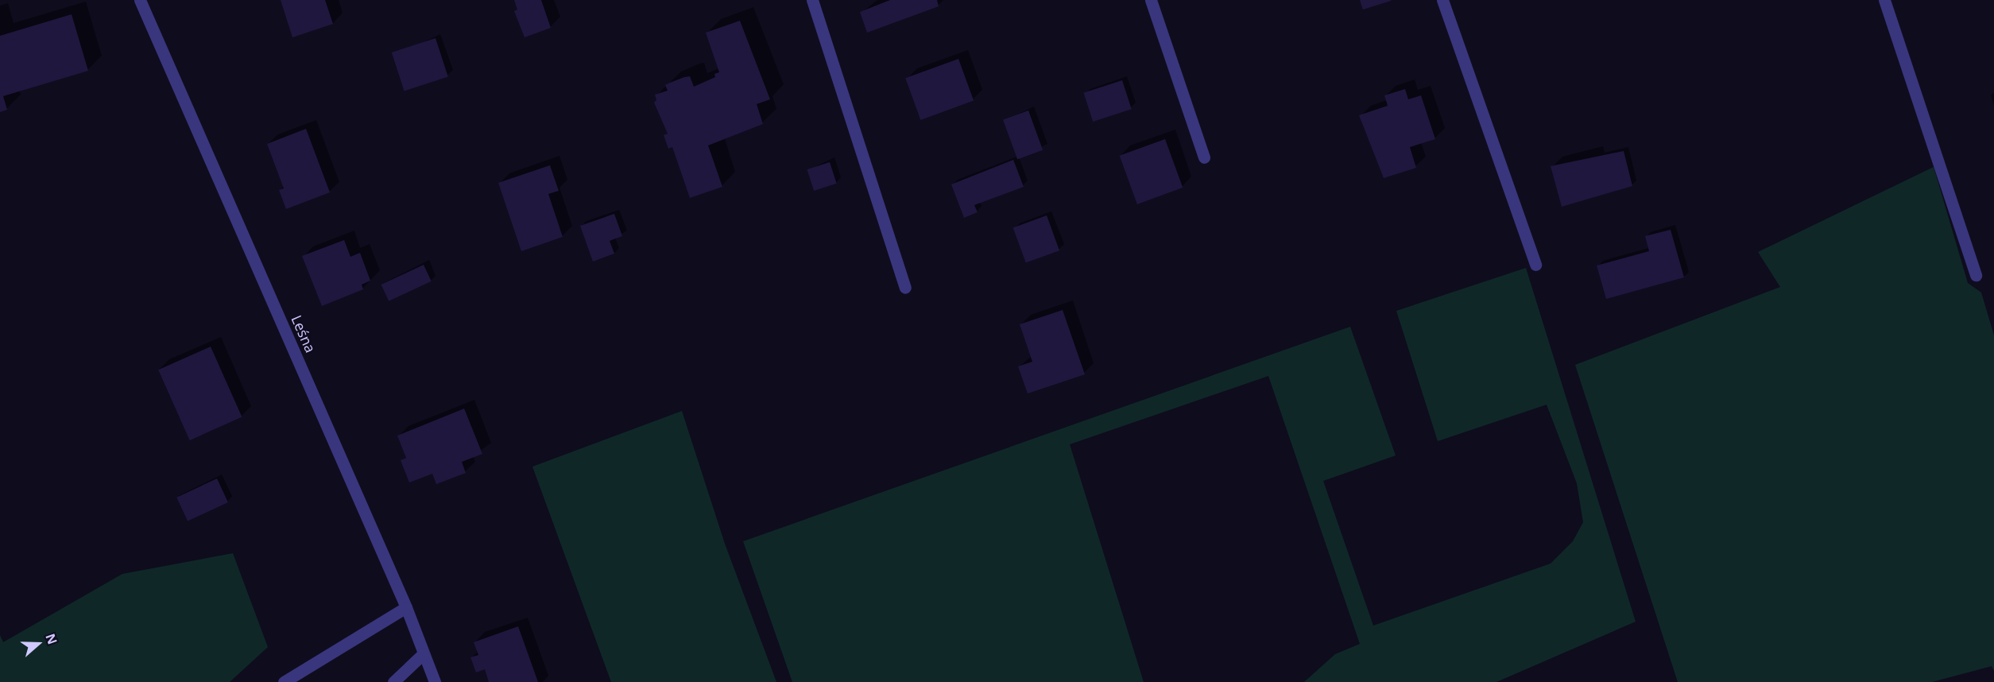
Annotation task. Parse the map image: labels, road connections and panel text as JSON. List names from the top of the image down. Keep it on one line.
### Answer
{"streets":{"street":["Leśna"]},"north":"right"}
